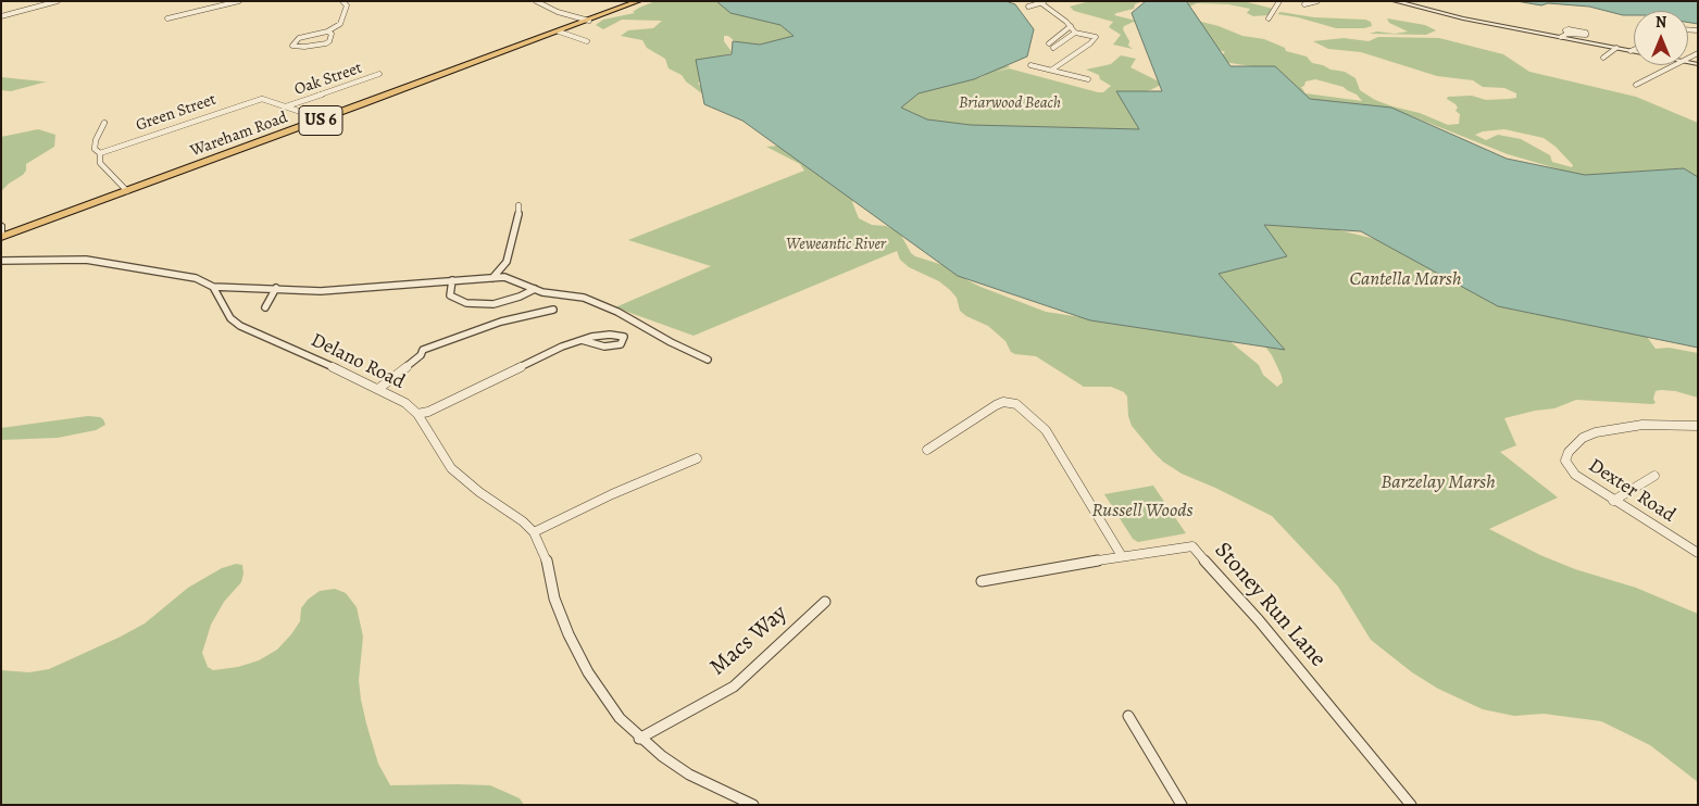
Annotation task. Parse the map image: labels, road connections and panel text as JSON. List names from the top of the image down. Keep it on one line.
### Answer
{"streets":{"main road":["US 6","Wareham Road"],"street":["Oak Street","Green Street","Delano Road","Dexter Road","Stoney Run Lane","Macs Way"]},"crossings":[["Oak Street","Green Street"],["Delano Road","Macs Way"]],"parks":["Briarwood Beach","Weweantic River","Cantella Marsh","Barzelay Marsh","Russell Woods"],"north":"top"}
